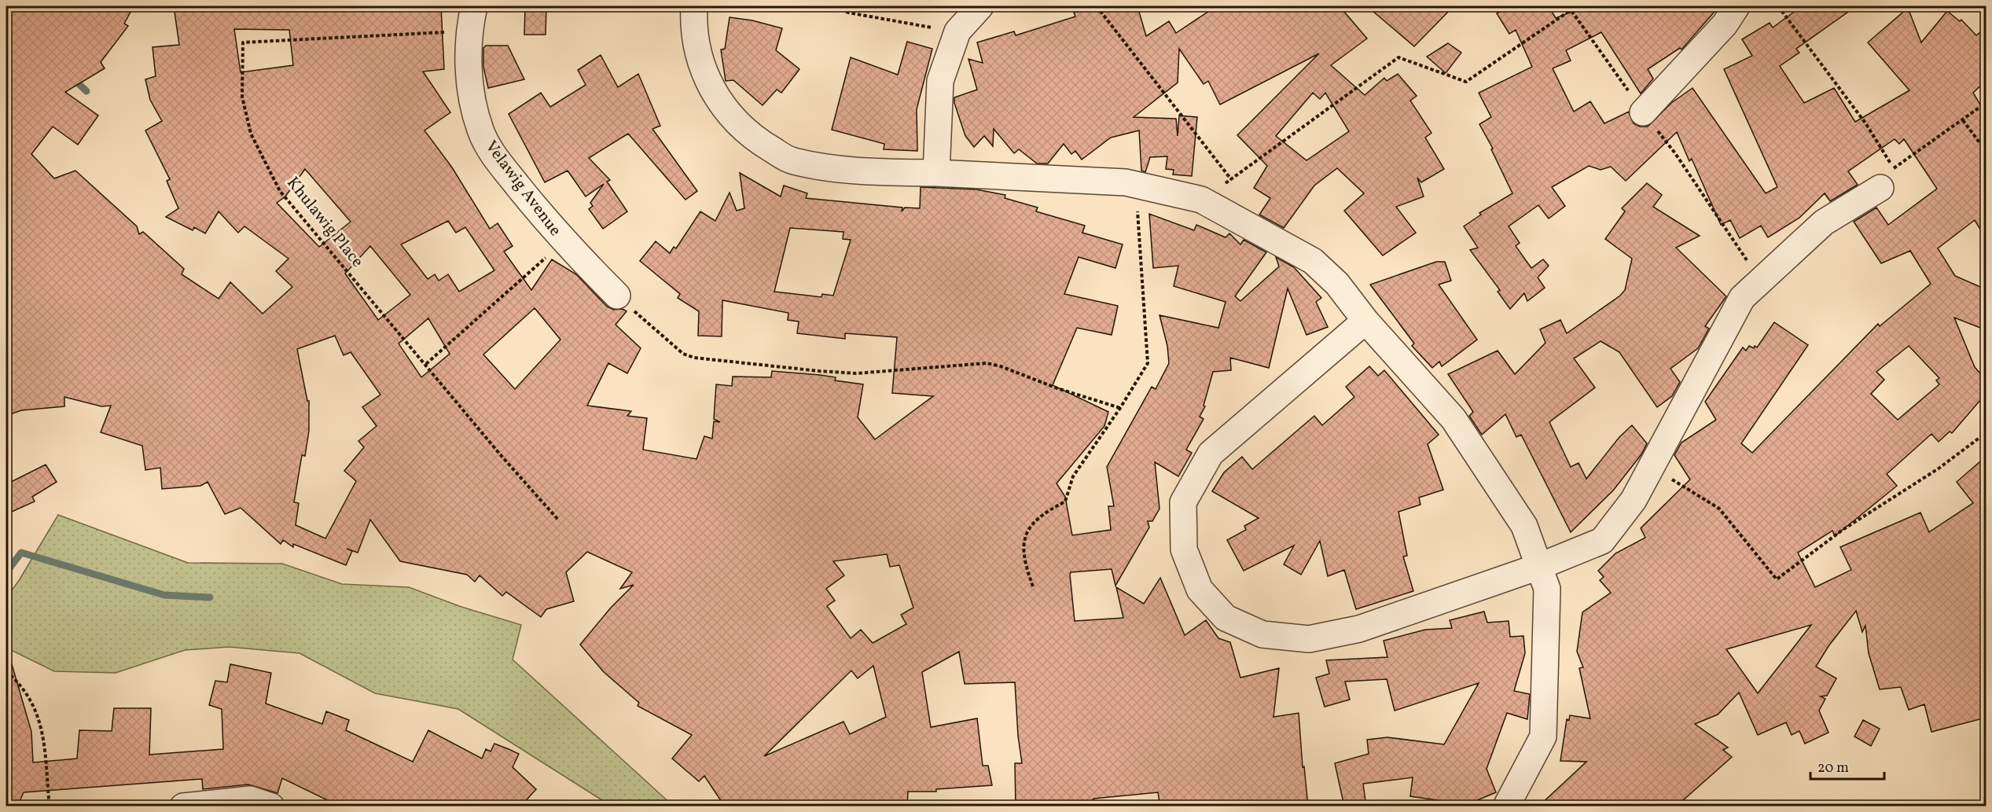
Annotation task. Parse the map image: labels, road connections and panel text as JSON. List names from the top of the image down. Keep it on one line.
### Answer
{"streets":{"street":["Velawig Avenue"],"path":["Khulawig Place"]},"crossings":[["Velawig Avenue","Khulawig Place"]],"scale_bar":"20 m"}
